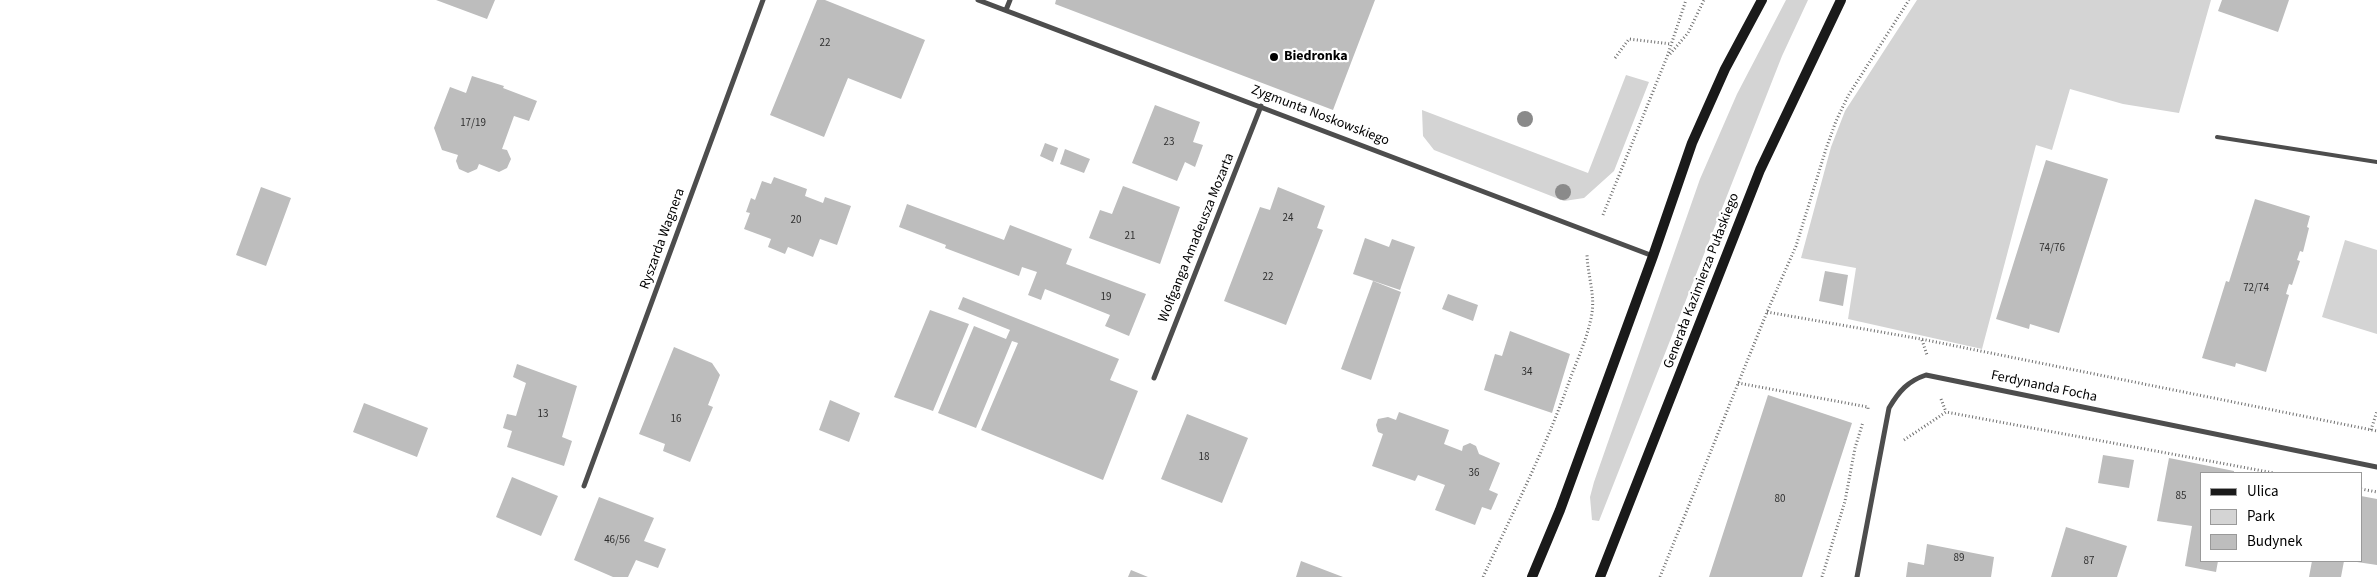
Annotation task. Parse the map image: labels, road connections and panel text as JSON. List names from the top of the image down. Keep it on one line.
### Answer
{"streets":{"main road":["Generała Kazimierza Pułaskiego"],"street":["Zygmunta Noskowskiego","Wolfganga Amadeusza Mozarta","Ryszarda Wagnera","Ferdynanda Focha"]},"crossings":[["Zygmunta Noskowskiego","Wolfganga Amadeusza Mozarta"]],"places":["Biedronka"],"house_numbers":["22","17/19","23","24","20","21","74/76","22","72/74","19","34","13","16","18","36","85","80","46/56","89","87"],"legend":["Ulica","Park","Budynek"]}
